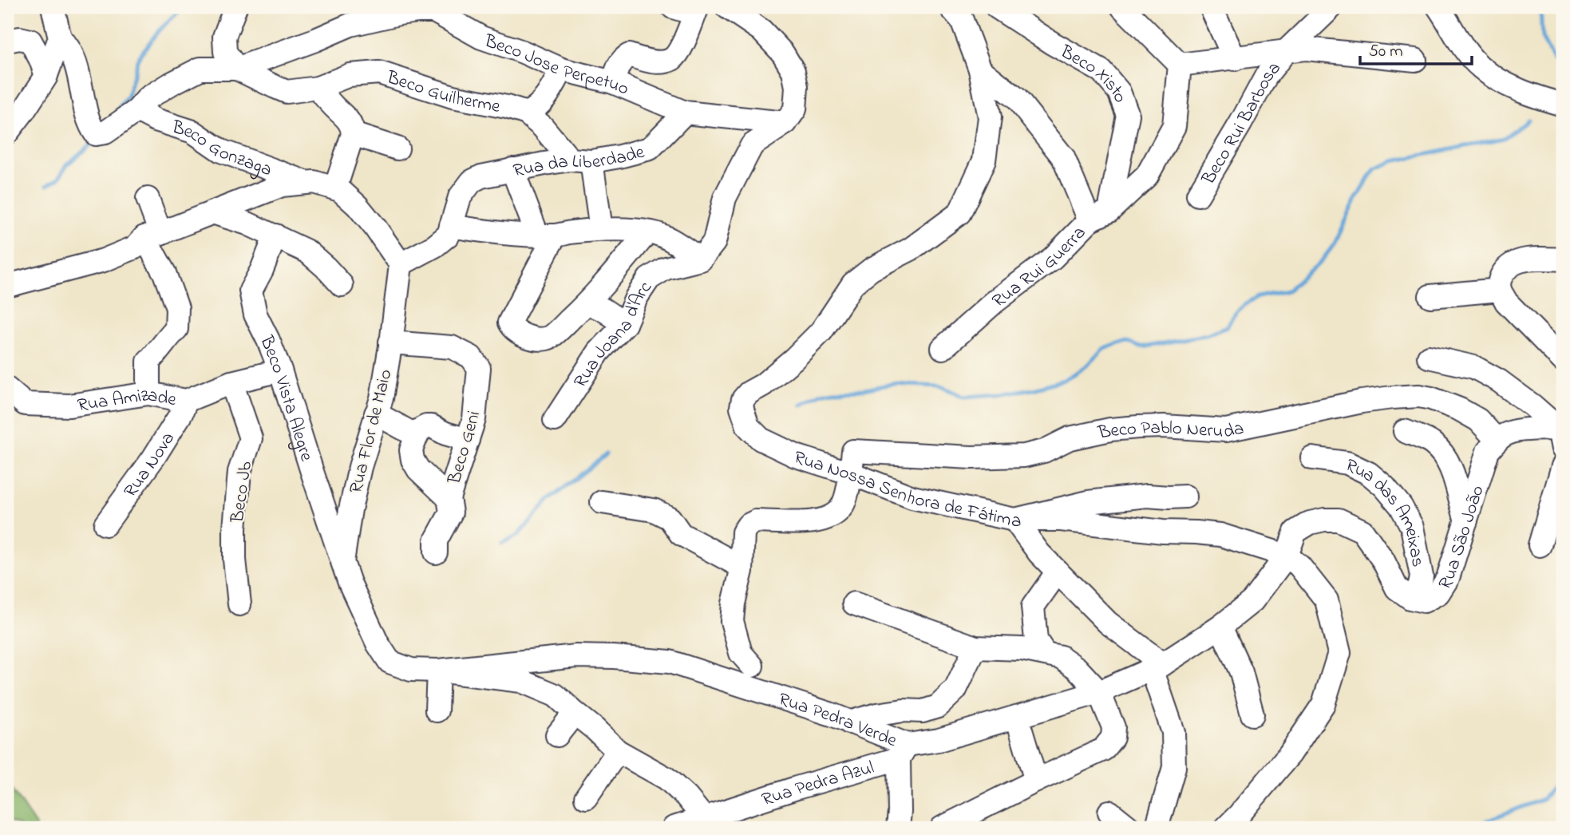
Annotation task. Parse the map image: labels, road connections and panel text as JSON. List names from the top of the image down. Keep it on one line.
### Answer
{"streets":{"street":["Beco Jose Perpetuo","Beco Xisto","Beco Guilherme","Beco Rui Barbosa","Beco Gonzaga","Rua da Liberdade","Rua Rui Guerra","Rua Joana d'Arc","Beco Vista Alegre","Rua Amizade","Beco Pablo Neruda","Rua Flor de Maio","Beco Geni","Rua Nova","Rua Nossa Senhora de Fátima","Beco Jb","Rua das Ameixas","Rua São João","Rua Pedra Verde","Rua Pedra Azul"]},"crossings":[["Beco Jose Perpetuo","Beco Guilherme"],["Beco Jose Perpetuo","Beco Gonzaga"],["Beco Jose Perpetuo","Rua da Liberdade"],["Beco Xisto","Rua Rui Guerra"],["Beco Guilherme","Rua da Liberdade"],["Rua da Liberdade","Rua Flor de Maio"],["Rua Rui Guerra","Rua Nossa Senhora de Fátima"],["Beco Vista Alegre","Rua Amizade"],["Beco Vista Alegre","Rua Flor de Maio"],["Rua Amizade","Rua Nova"],["Rua Amizade","Beco Jb"],["Beco Pablo Neruda","Rua Nossa Senhora de Fátima"],["Beco Pablo Neruda","Rua São João"],["Rua Flor de Maio","Beco Geni"],["Rua Flor de Maio","Rua Pedra Verde"],["Rua Flor de Maio","Rua Pedra Azul"],["Rua Nossa Senhora de Fátima","Rua São João"],["Rua Nossa Senhora de Fátima","Rua Pedra Verde"],["Rua das Ameixas","Rua São João"],["Rua São João","Rua Pedra Verde"],["Rua Pedra Verde","Rua Pedra Azul"]],"scale_bar":"50 m"}
